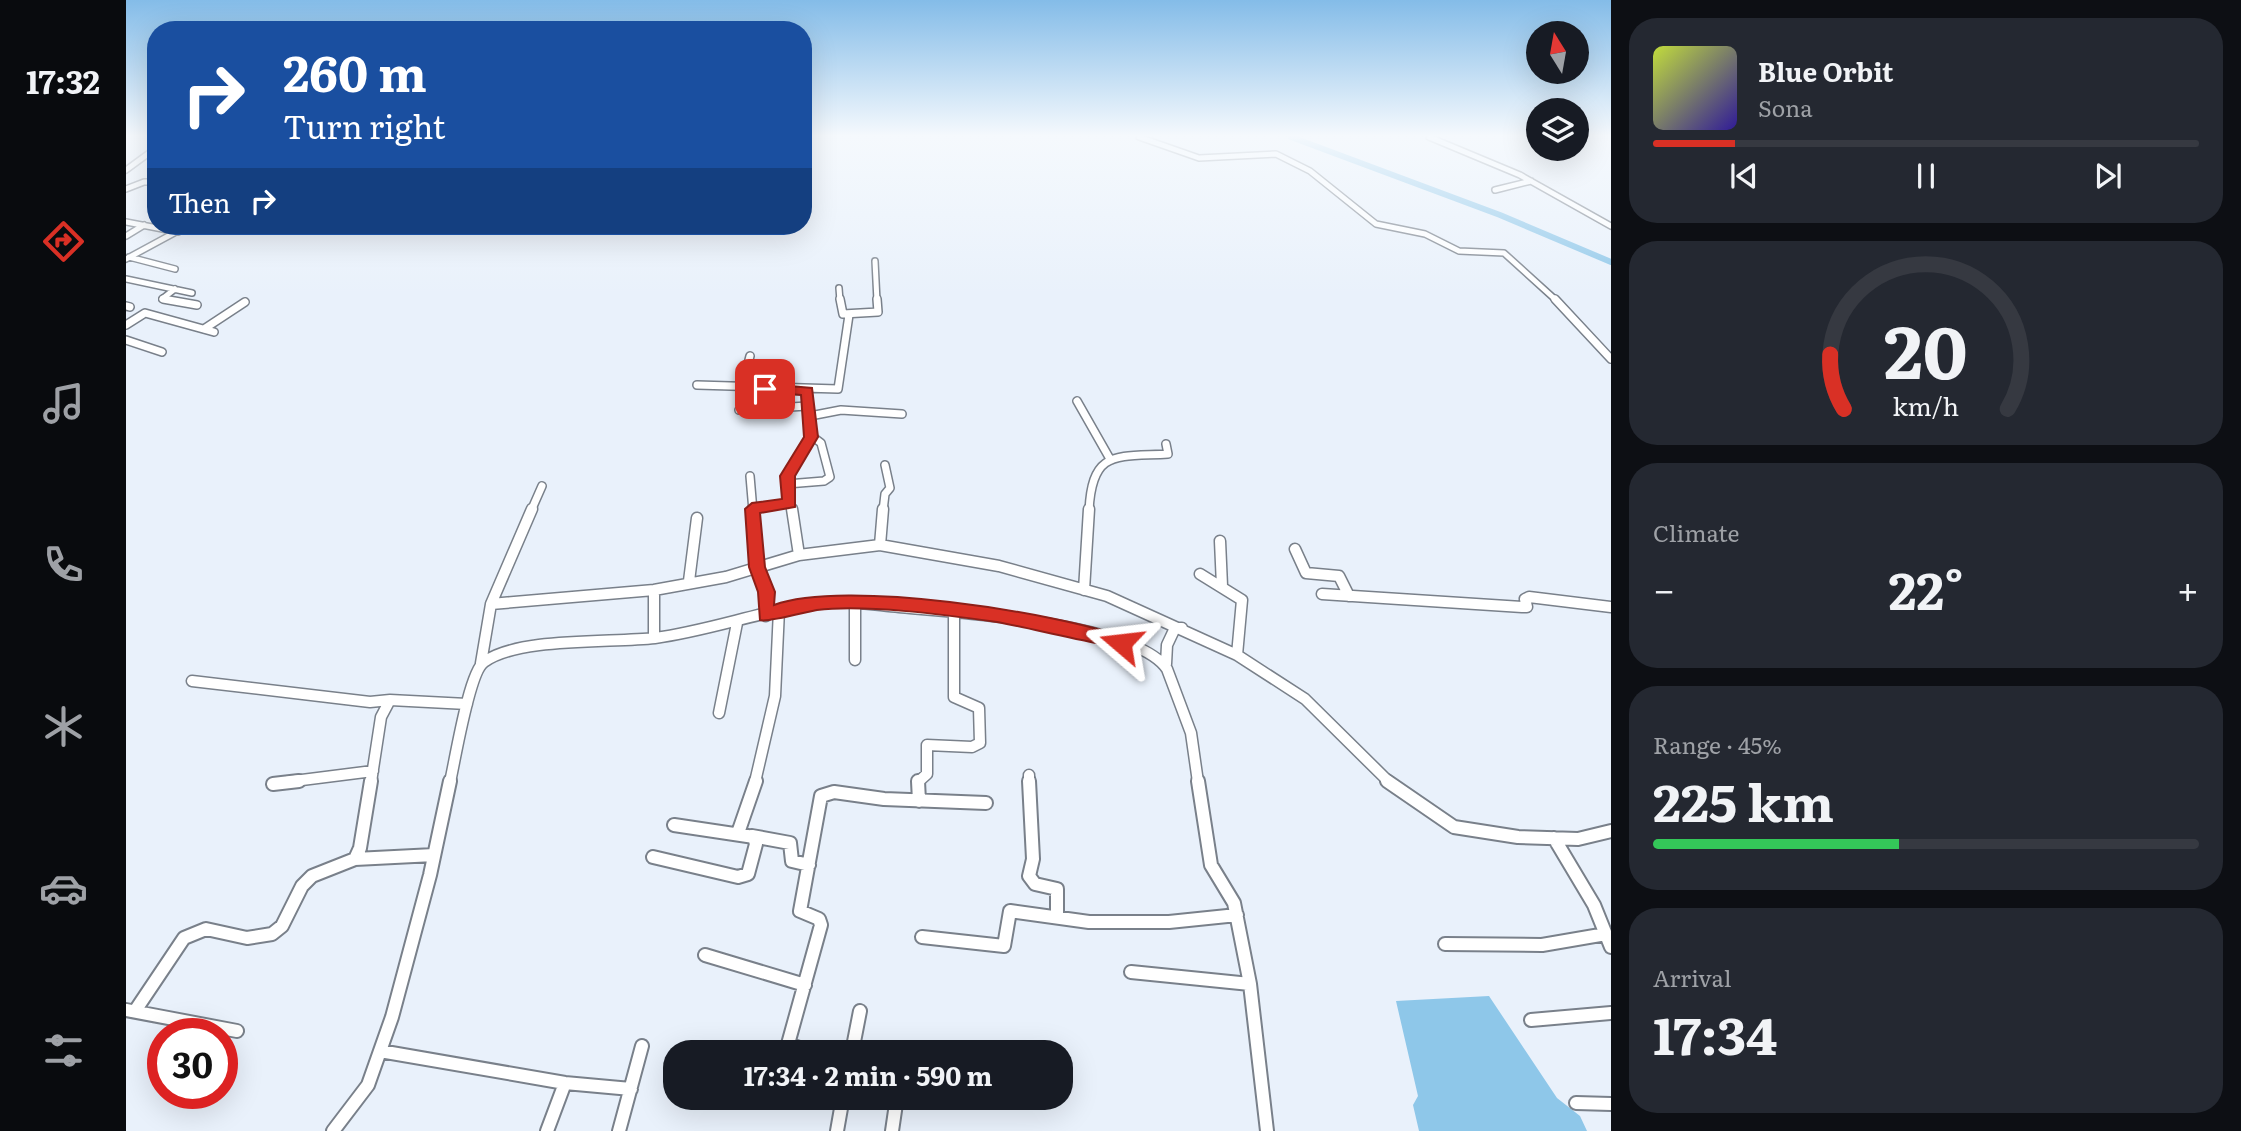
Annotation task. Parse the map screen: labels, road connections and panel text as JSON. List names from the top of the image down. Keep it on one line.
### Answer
{"north":"top","page":{"tabs":"17:32","turn":["260 m","Turn right"],"song":["Blue Orbit","Sona"],"then":"Then","tile":["Climate",["Range · 45%","225 km"],["Arrival","17:34"]],"heat":["−","22°","+"],"limit":"30","trip":"17:34 · 2 min · 590 m","gauge":["20","km/h"]}}
